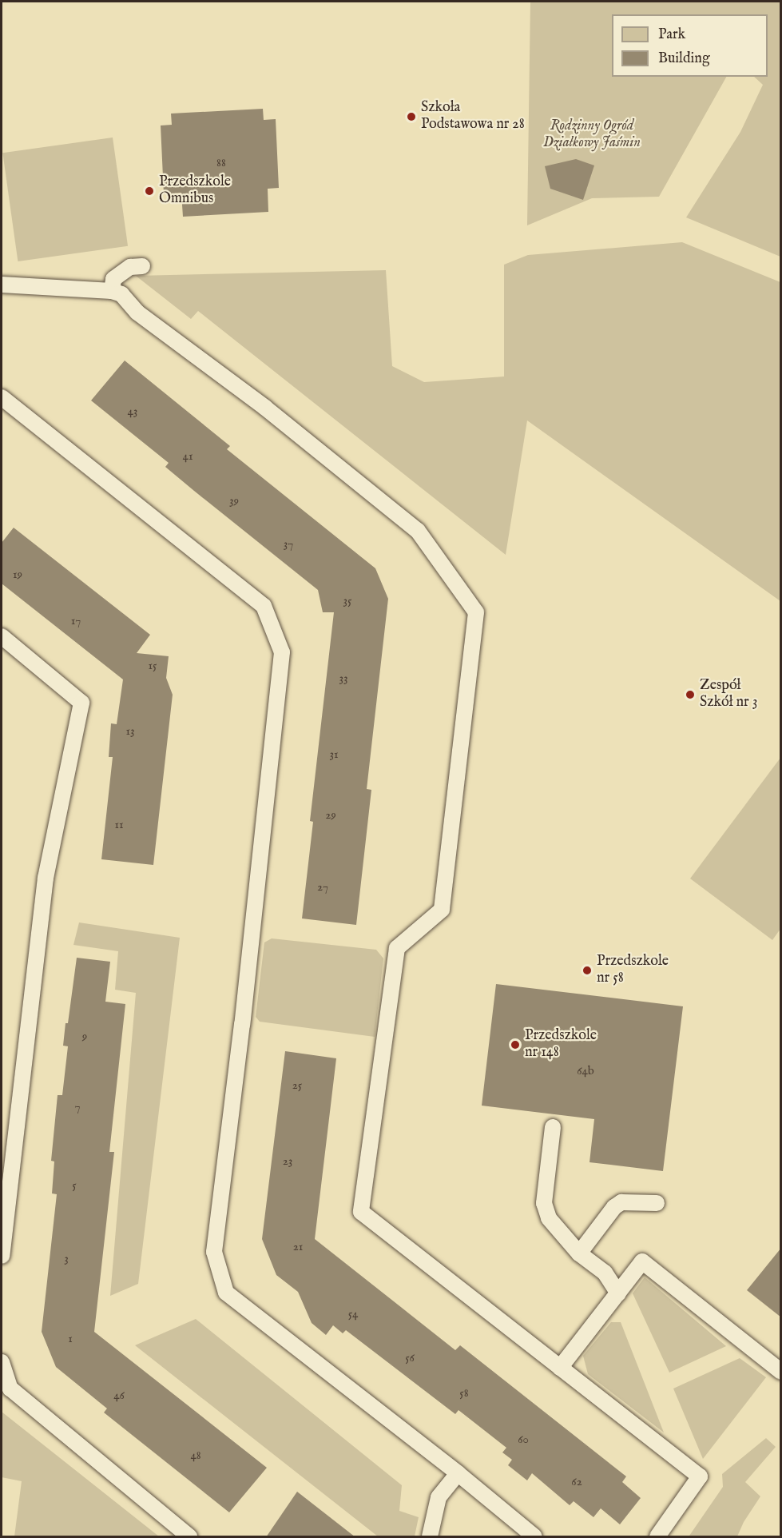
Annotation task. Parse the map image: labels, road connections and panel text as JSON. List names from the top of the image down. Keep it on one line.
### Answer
{"parks":["Rodzinny Ogród Działkowy Jaśmin"],"places":["Szkoła Podstawowa nr 28","Przedszkole Omnibus","Zespół Szkół nr 3","Przedszkole nr 58","Przedszkole nr 148"],"house_numbers":["88","43","41","39","37","19","35","17","15","33","13","31","29","11","27","9","64b","25","7","23","5","21","3","54","1","56","58","46","60","48","62"],"legend":["Park","Building"]}
